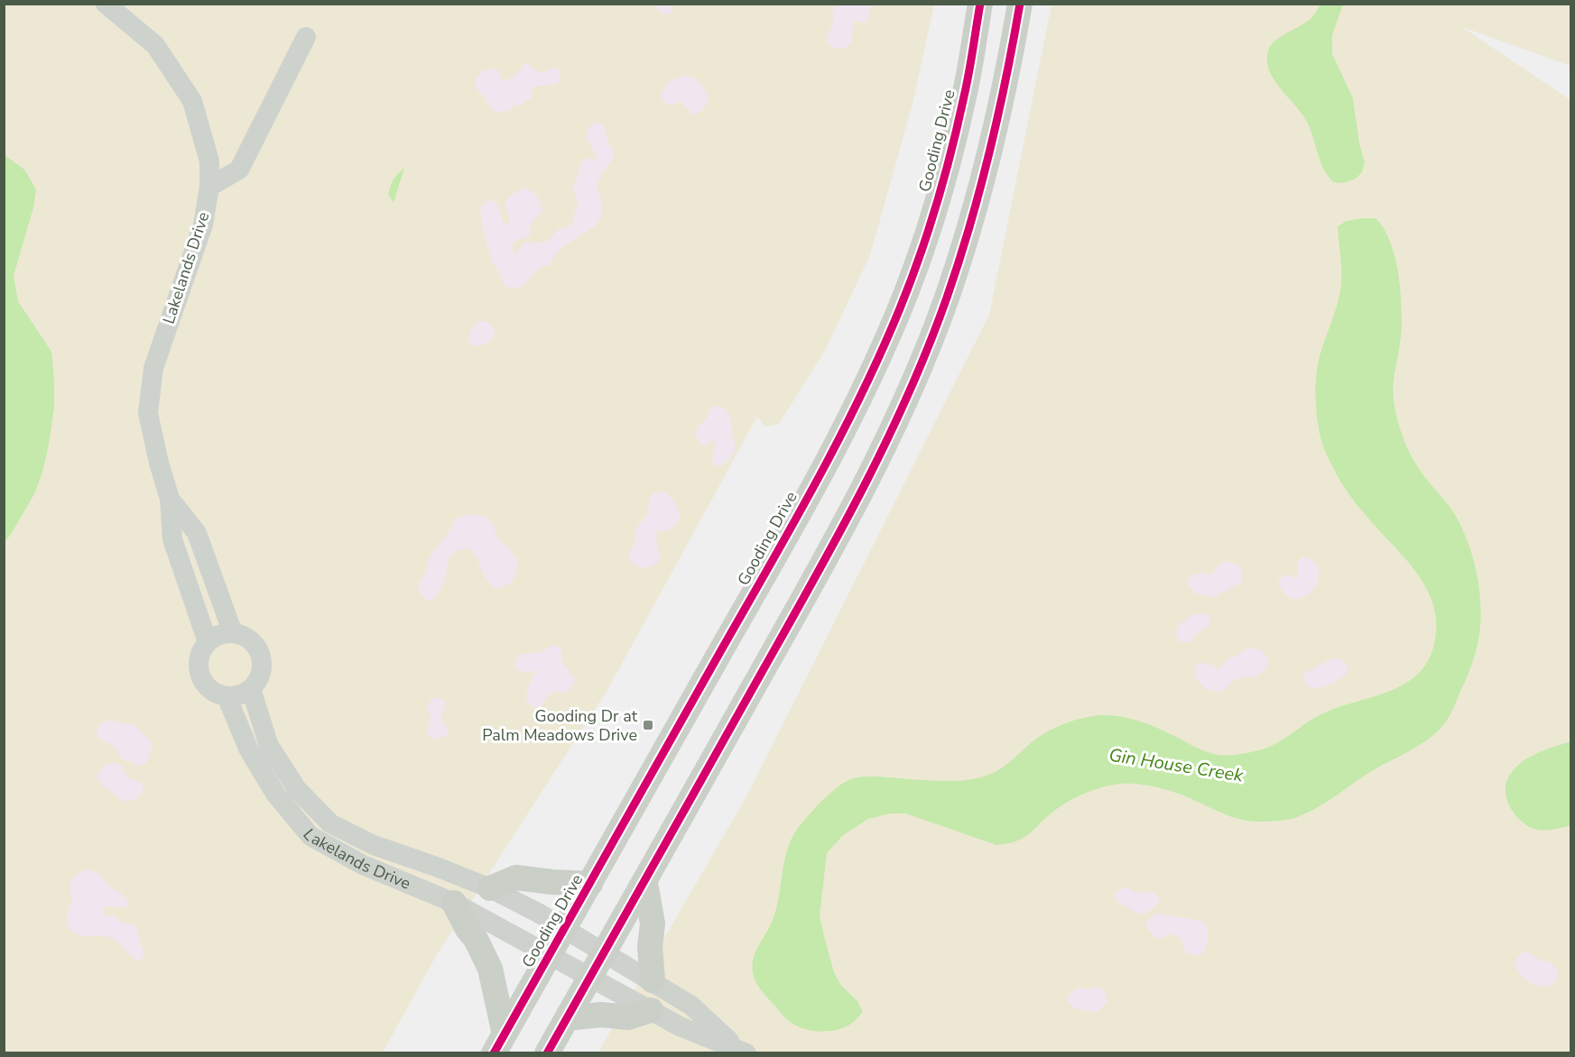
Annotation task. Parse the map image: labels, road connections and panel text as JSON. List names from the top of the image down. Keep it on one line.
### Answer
{"streets":{"main road":["Gooding Drive"],"street":["Lakelands Drive"]},"crossings":[["Gooding Drive","Lakelands Drive"]],"water":["Gin House Creek"],"places":{"transit":["Gooding Dr at Palm Meadows Drive"]}}
